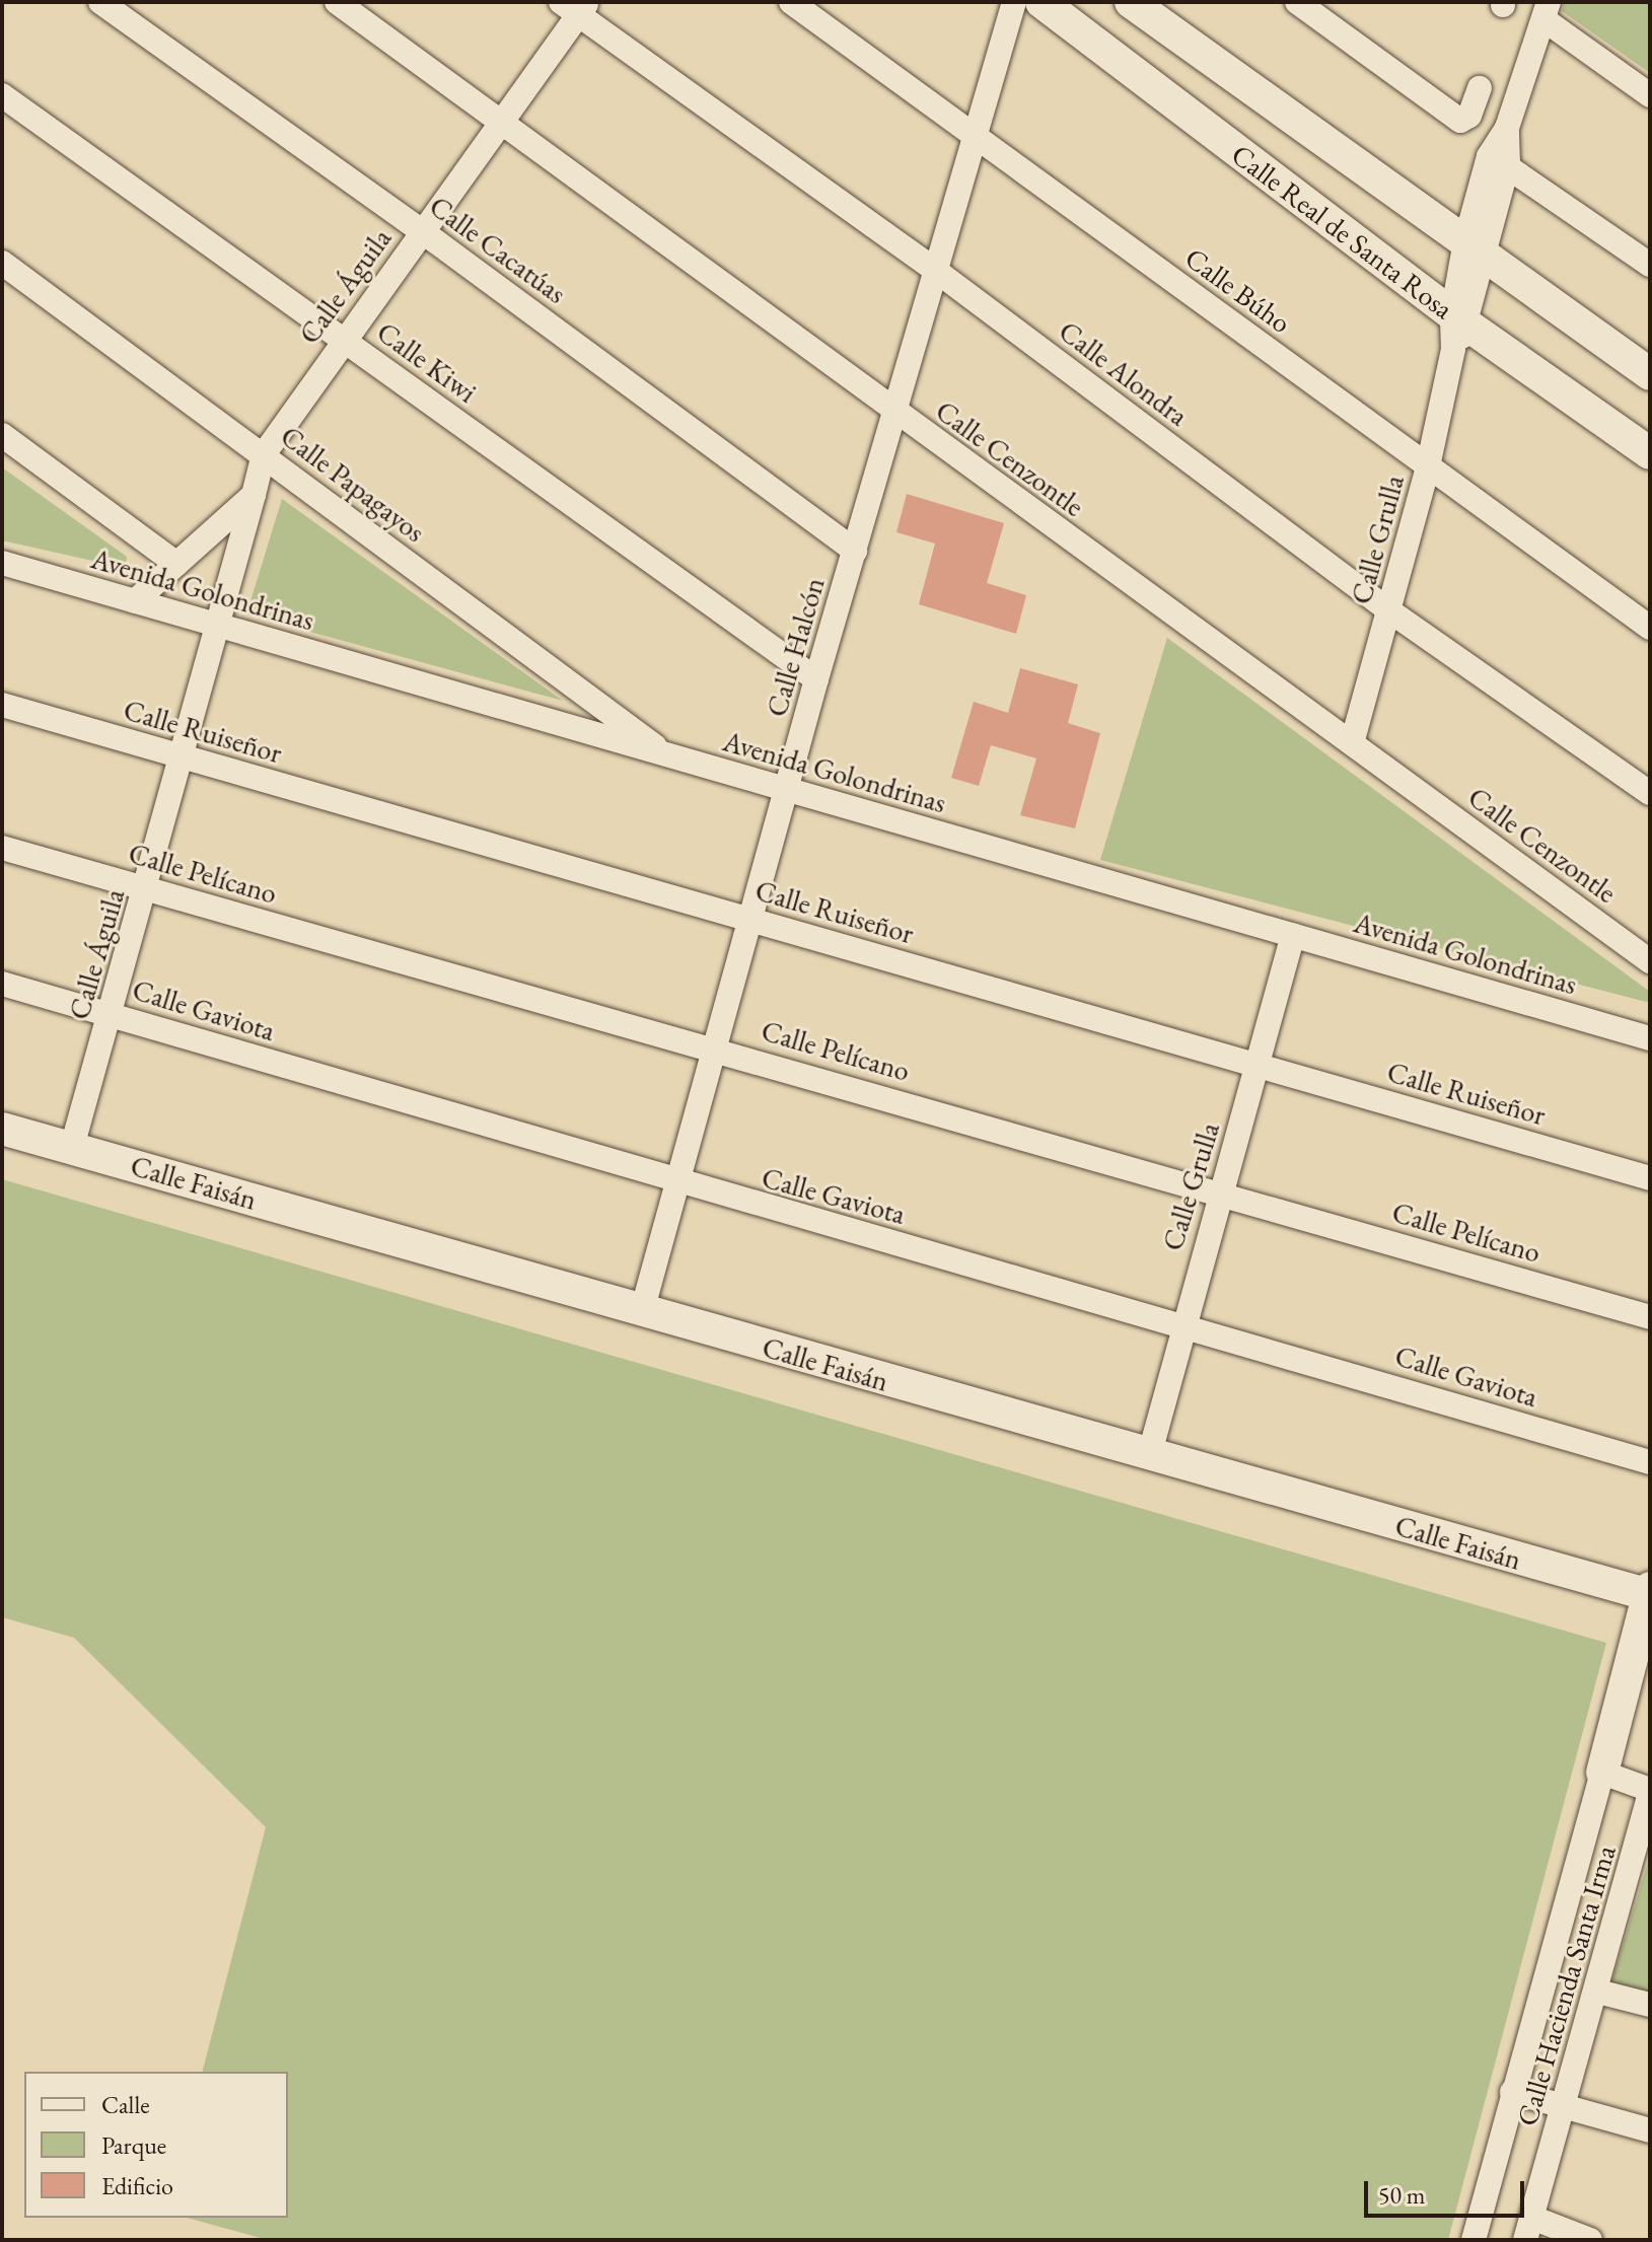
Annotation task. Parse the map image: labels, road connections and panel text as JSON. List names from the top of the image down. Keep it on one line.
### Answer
{"streets":{"street":["Calle Real de Santa Rosa","Calle Cacatúas","Calle Águila","Calle Búho","Calle Kiwi","Calle Alondra","Calle Cenzontle","Calle Papagayos","Calle Grulla","Avenida Golondrinas","Calle Halcón","Calle Ruiseñor","Calle Pelícano","Calle Gaviota","Calle Faisán","Calle Hacienda Santa Irma"]},"crossings":[["Calle Real de Santa Rosa","Calle Grulla"],["Calle Cacatúas","Calle Águila"],["Calle Cacatúas","Calle Halcón"],["Calle Águila","Calle Kiwi"],["Calle Águila","Calle Alondra"],["Calle Águila","Calle Cenzontle"],["Calle Águila","Calle Papagayos"],["Calle Águila","Avenida Golondrinas"],["Calle Águila","Calle Ruiseñor"],["Calle Águila","Calle Pelícano"],["Calle Águila","Calle Gaviota"],["Calle Águila","Calle Faisán"],["Calle Búho","Calle Grulla"],["Calle Búho","Calle Halcón"],["Calle Kiwi","Calle Halcón"],["Calle Alondra","Calle Grulla"],["Calle Alondra","Calle Halcón"],["Calle Cenzontle","Calle Grulla"],["Calle Cenzontle","Calle Halcón"],["Calle Papagayos","Avenida Golondrinas"],["Calle Grulla","Avenida Golondrinas"],["Calle Grulla","Calle Ruiseñor"],["Calle Grulla","Calle Pelícano"],["Calle Grulla","Calle Gaviota"],["Calle Grulla","Calle Faisán"],["Avenida Golondrinas","Calle Halcón"],["Calle Halcón","Calle Ruiseñor"],["Calle Halcón","Calle Pelícano"],["Calle Halcón","Calle Gaviota"],["Calle Halcón","Calle Faisán"]],"legend":["Calle","Parque","Edificio"],"scale_bar":"50 m"}
